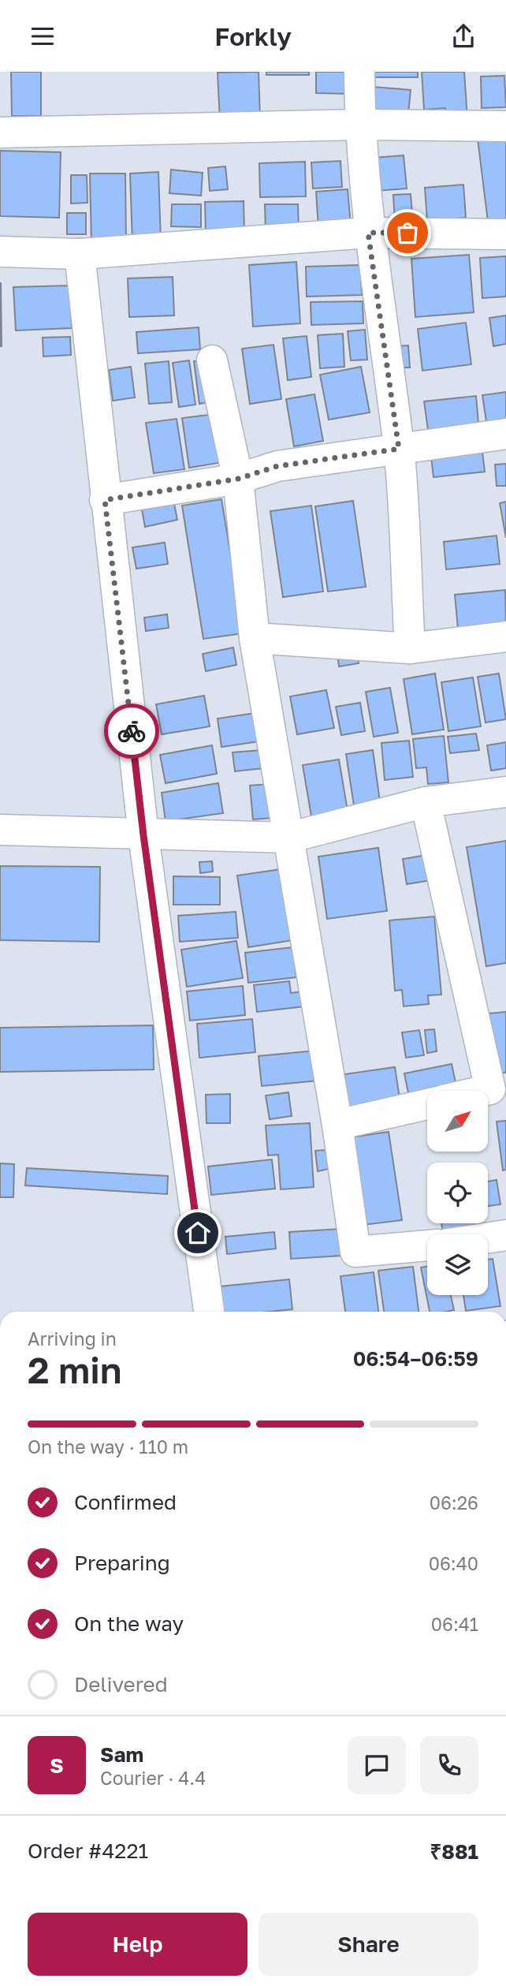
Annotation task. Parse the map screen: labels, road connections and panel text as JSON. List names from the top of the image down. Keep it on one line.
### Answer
{"north":"top right","page":{"header":"Forkly","heading":["2 min","Arriving in","06:54–06:59"],"panel":["Sam","Courier · 4.4","Order #4221","₹881"],"bar":"On the way · 110 m","list":[["Confirmed","06:26"],["Preparing","06:40"],["On the way","06:41"],"Delivered"],"round":"S","buttons":["Help","Share"]}}
